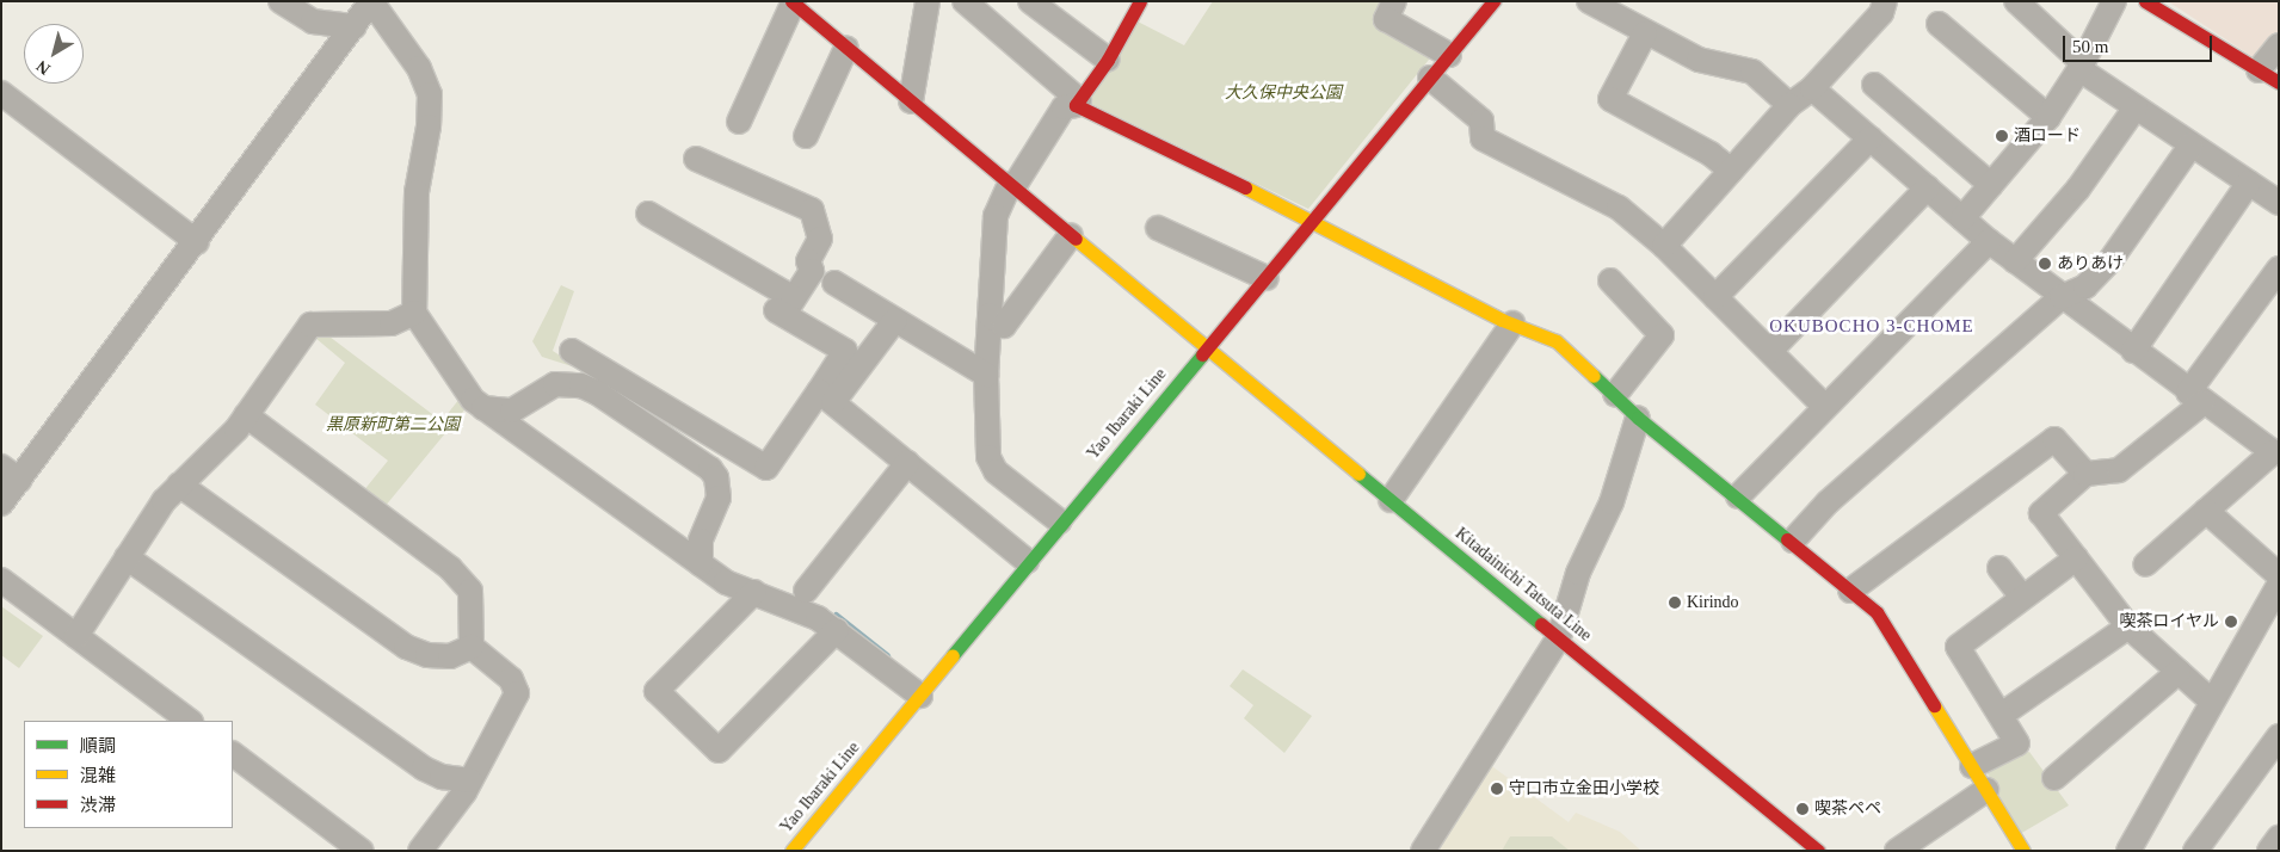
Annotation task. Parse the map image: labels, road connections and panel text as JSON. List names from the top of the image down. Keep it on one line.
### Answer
{"streets":{"street":["Yao Ibaraki Line","Kitadainichi Tatsuta Line"]},"crossings":[["Yao Ibaraki Line","Kitadainichi Tatsuta Line"]],"districts":["OKUBOCHO 3-CHOME"],"parks":["大久保中央公園","黒原新町第二公園"],"places":["酒ロード","ありあけ","Kirindo","喫茶ロイヤル","守口市立金田小学校","喫茶ペペ"],"legend":["順調","混雑","渋滞"],"scale_bar":"50 m","north":"bottom left"}
